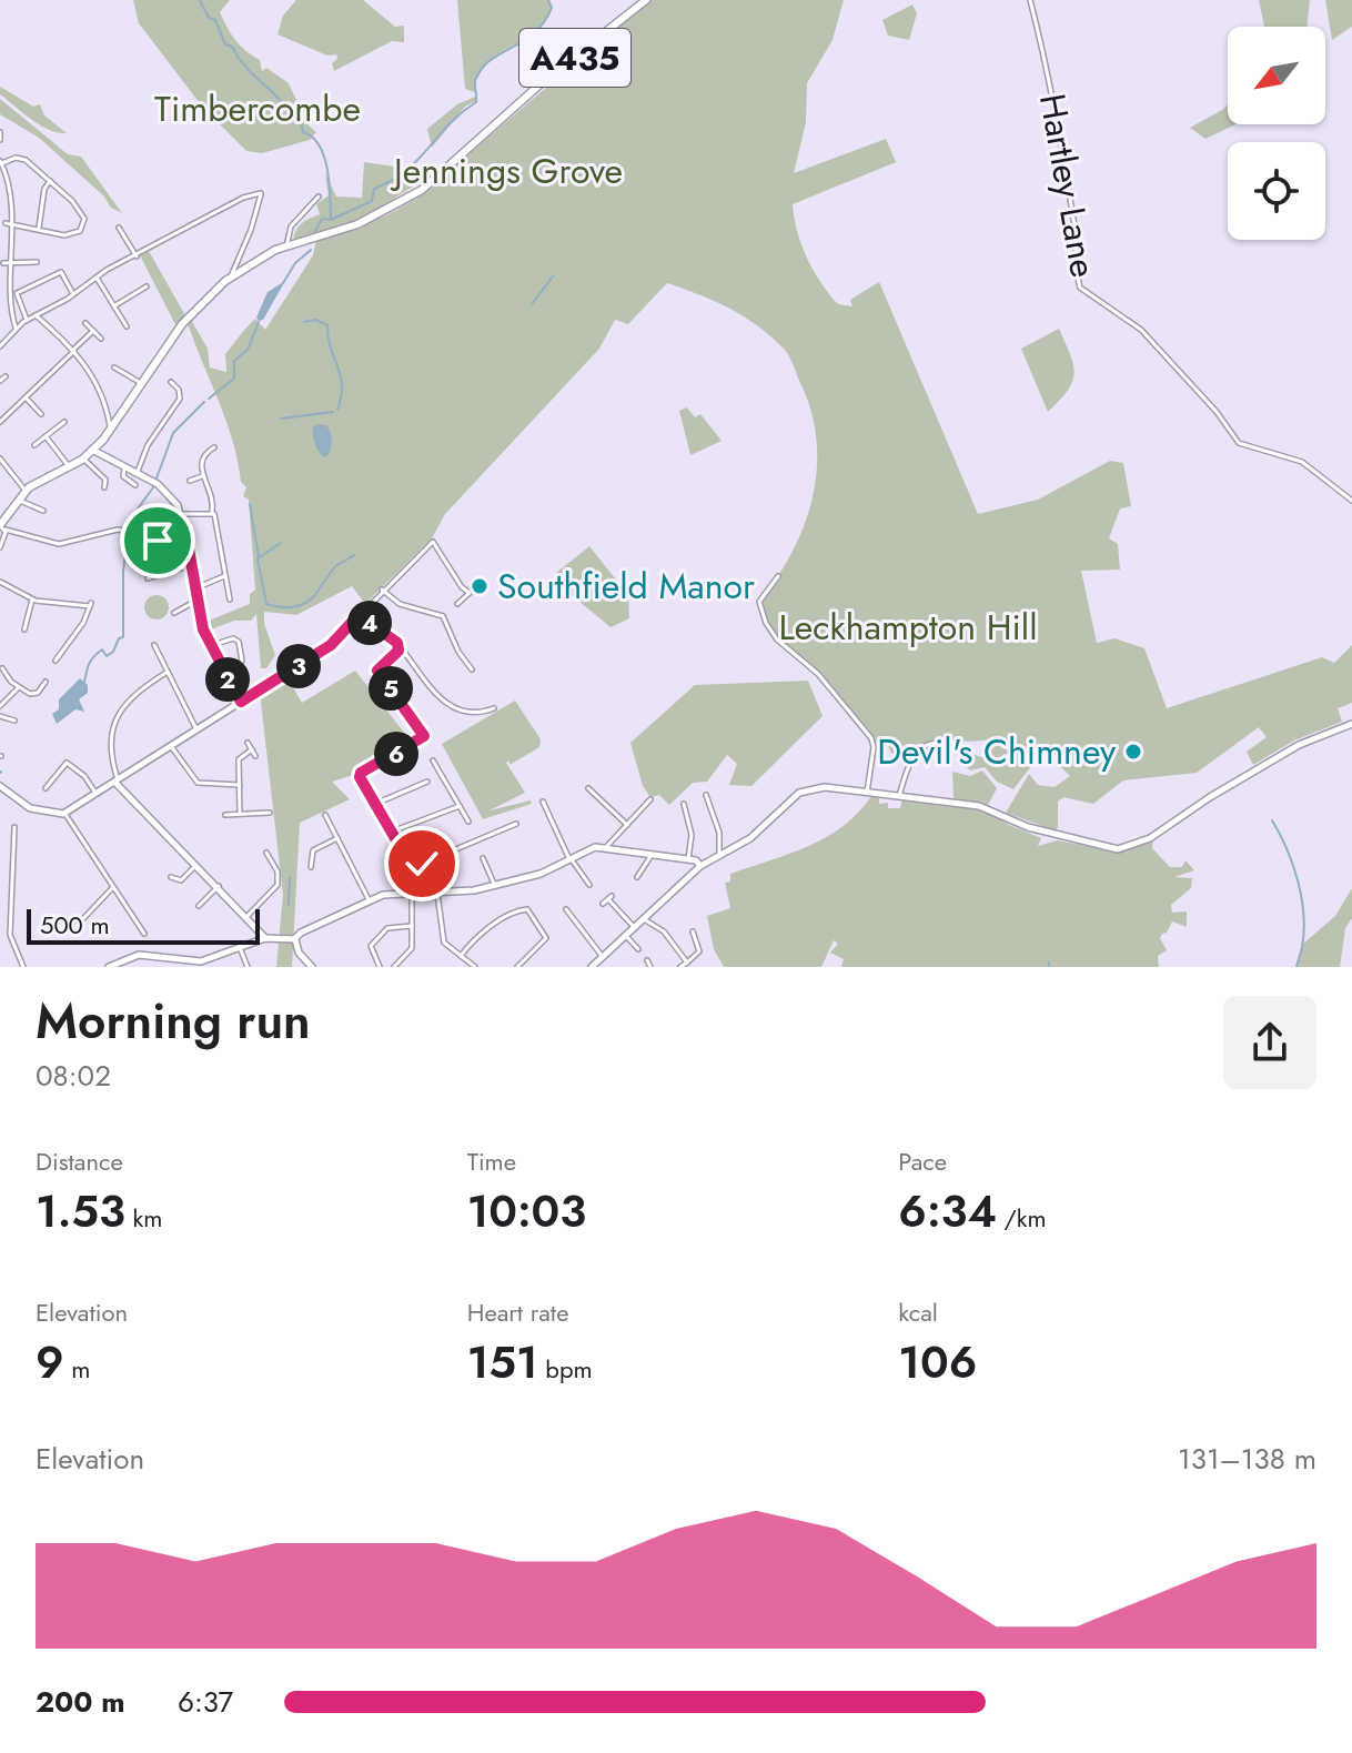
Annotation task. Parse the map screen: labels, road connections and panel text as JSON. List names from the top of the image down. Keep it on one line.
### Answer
{"streets":{"main road":["A435"],"street":["Hartley Lane"]},"parks":["Timbercombe","Jennings Grove","Leckhampton Hill"],"places":["Southfield Manor","Devil's Chimney"],"scale_bar":"500 m","north":"bottom left","page":{"pins":["4","3","2","5","6"],"scale":"500 m","heading":["Morning run","08:02"],"stats":[["Distance","1.53 km"],["Time","10:03"],["Pace","6:34 /km"],["Elevation","9 m"],["Heart rate","151 bpm"],["kcal","106"]],"chart":["Elevation","131–138 m"],"list":[{"name":"200 m","note":"6:37"}]}}
